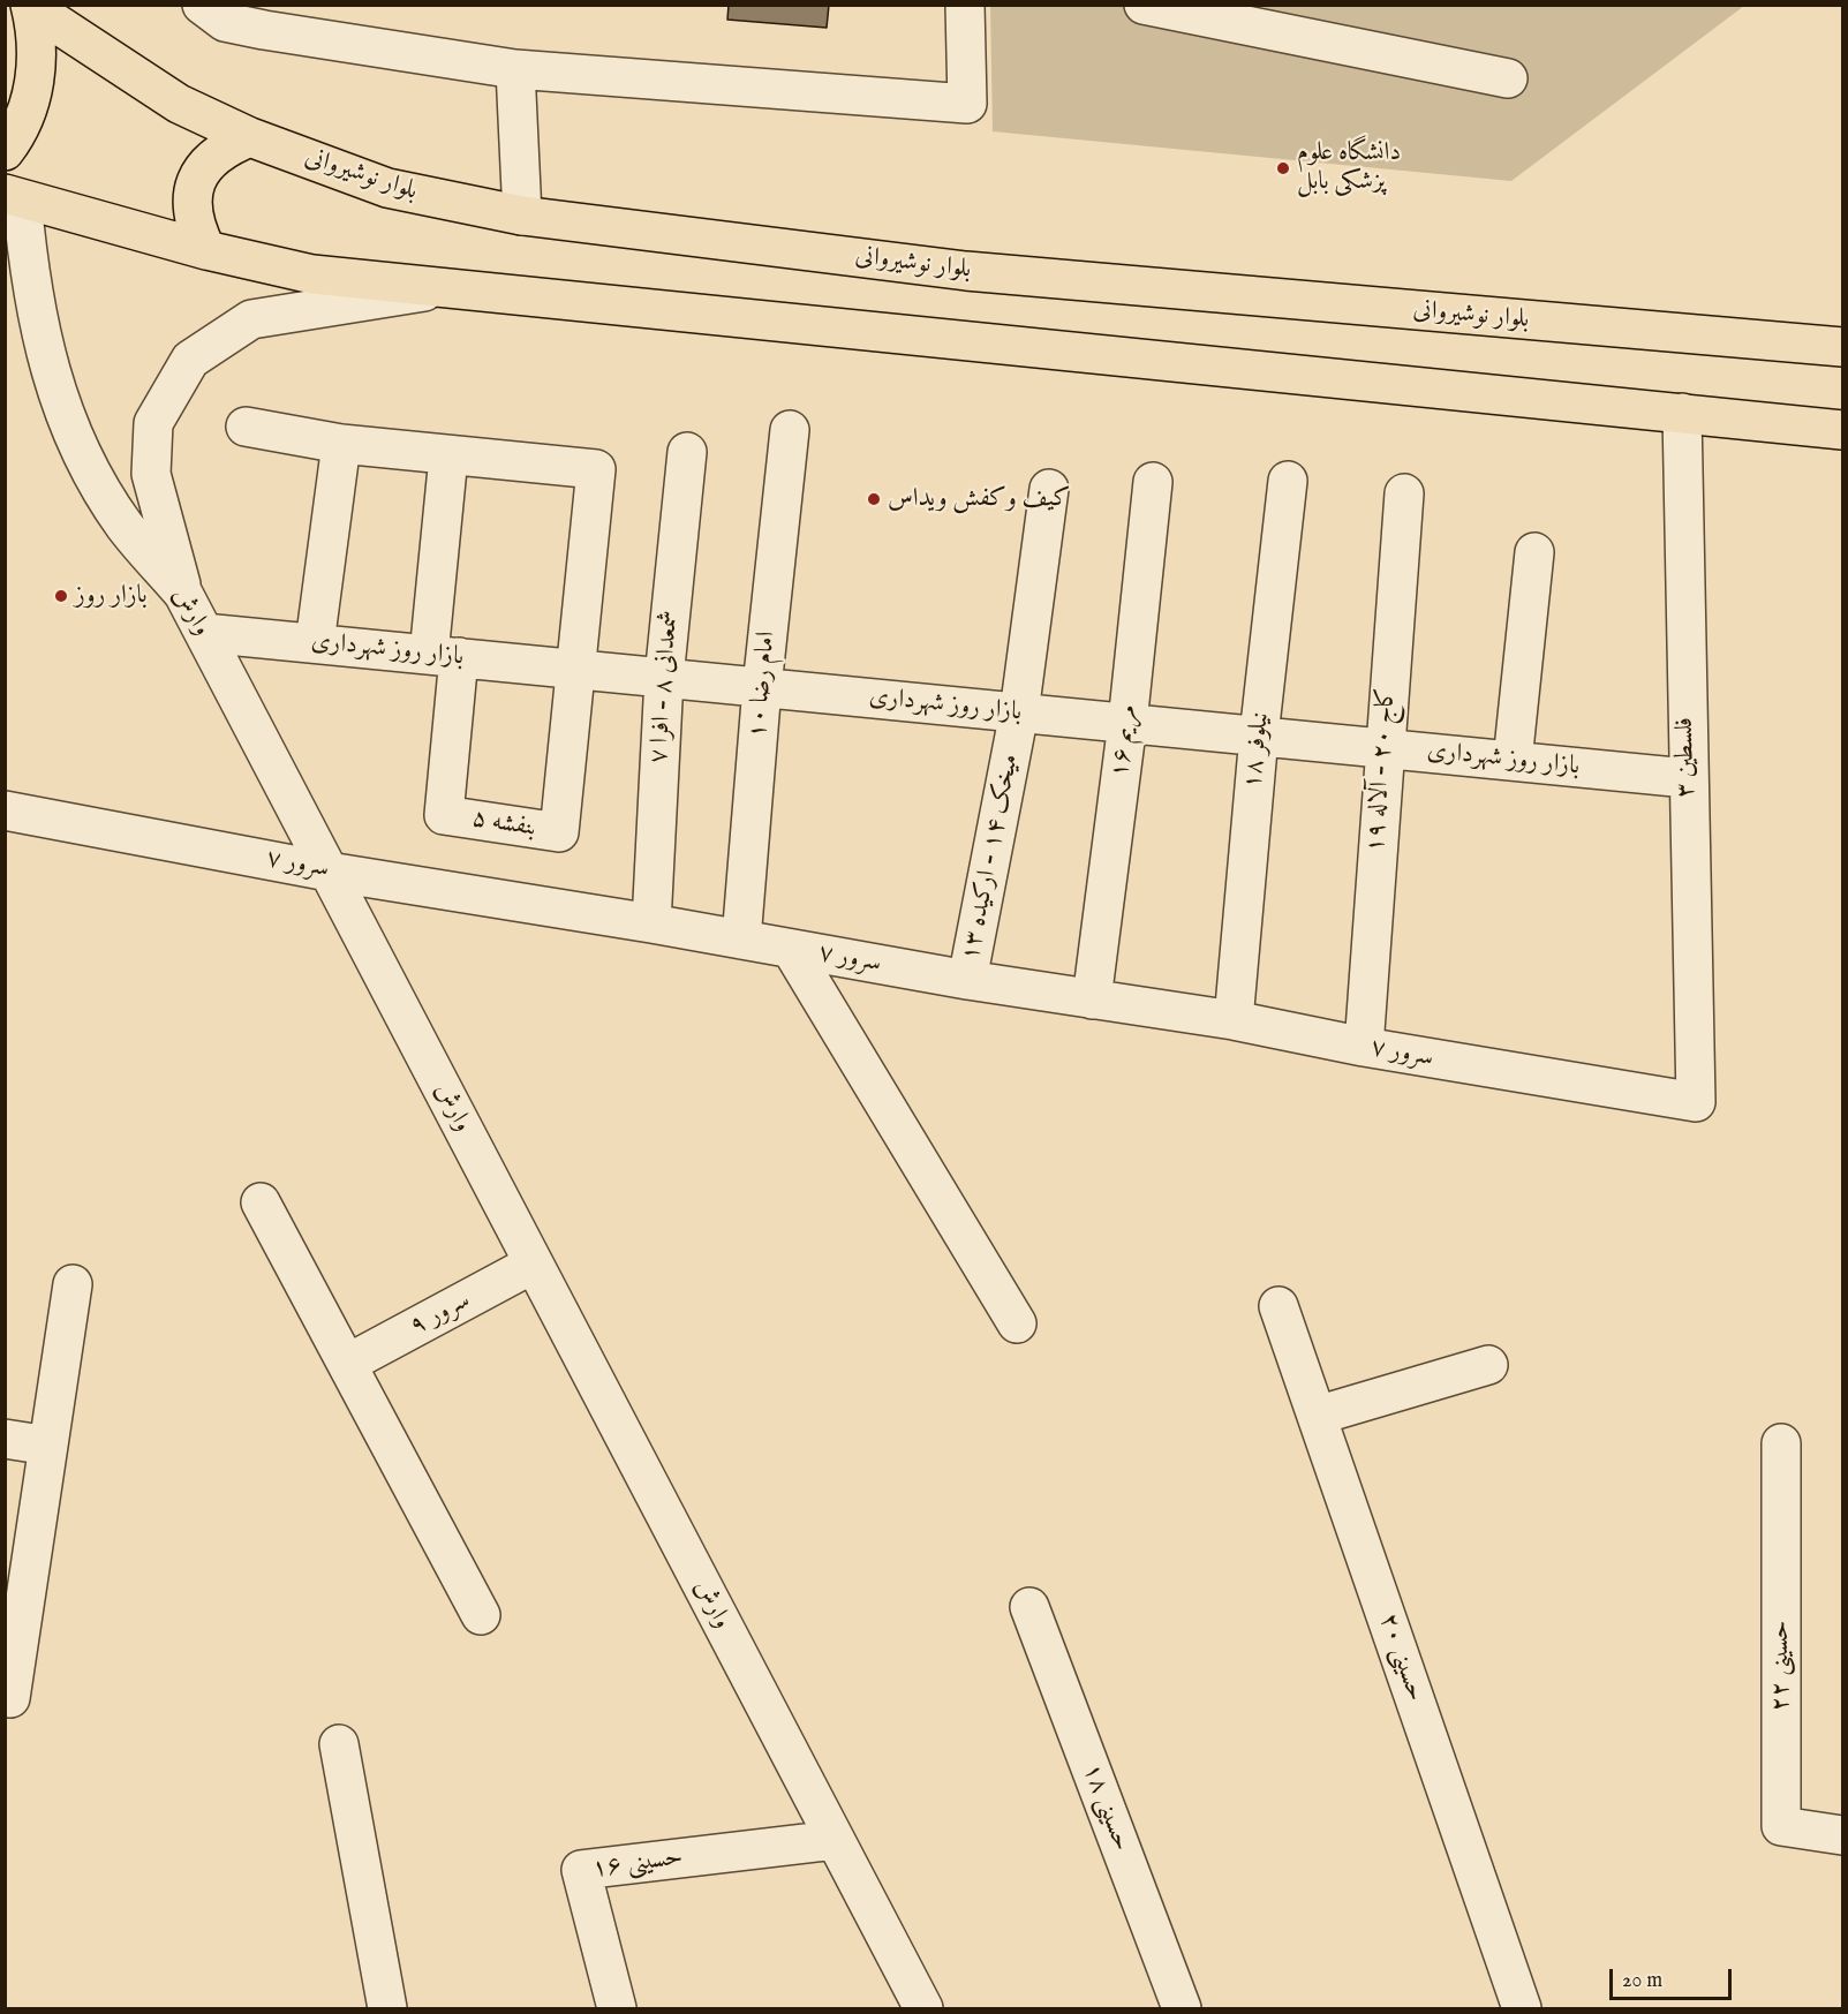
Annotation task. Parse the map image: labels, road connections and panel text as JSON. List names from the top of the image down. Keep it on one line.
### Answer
{"streets":{"main road":["بلوار نوشیروانی"],"street":["وارش","بازار روز شهرداری","امام رضا ۱۰","شمعدانی ۸ - افرا ۷","مریم ۱۶","نیلوفر ۱۸","فلسطین ۳","کاج ۲۰ - آلاله ۱۹","بنفشه ۵","میخک ۱۴ - ارکیده ۱۳","سرور ۷","سرور ۹","حسینی ٢٠","حسینی ۲۲","حسینی ۱۸","حسینی ۱۶"]},"crossings":[["وارش","بازار روز شهرداری"],["وارش","سرور ۷"],["وارش","سرور ۹"],["وارش","حسینی ۱۶"],["بازار روز شهرداری","امام رضا ۱۰"],["بازار روز شهرداری","شمعدانی ۸ - افرا ۷"],["بازار روز شهرداری","مریم ۱۶"],["بازار روز شهرداری","نیلوفر ۱۸"],["بازار روز شهرداری","فلسطین ۳"],["بازار روز شهرداری","کاج ۲۰ - آلاله ۱۹"],["بازار روز شهرداری","بنفشه ۵"],["بازار روز شهرداری","میخک ۱۴ - ارکیده ۱۳"],["امام رضا ۱۰","سرور ۷"],["شمعدانی ۸ - افرا ۷","سرور ۷"],["مریم ۱۶","سرور ۷"],["نیلوفر ۱۸","سرور ۷"],["فلسطین ۳","سرور ۷"],["کاج ۲۰ - آلاله ۱۹","سرور ۷"],["میخک ۱۴ - ارکیده ۱۳","سرور ۷"]],"places":["دانشگاه علوم پزشکی بابل","کیف و‌کفش ویداس","بازار روز"],"scale_bar":"20 m"}
